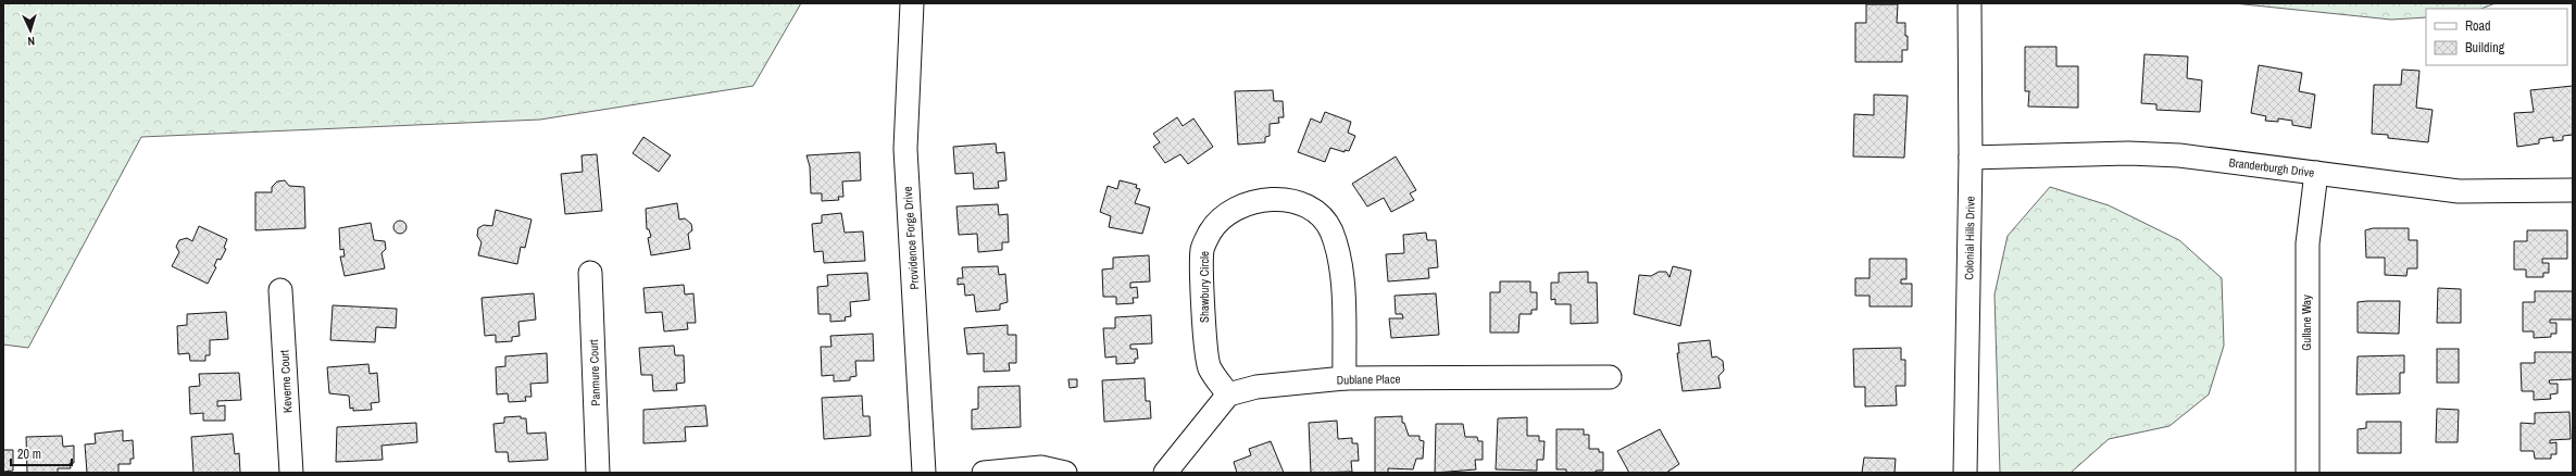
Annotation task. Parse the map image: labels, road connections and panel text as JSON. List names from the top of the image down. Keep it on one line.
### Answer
{"streets":{"street":["Branderburgh Drive","Providence Forge Drive","Colonial Hills Drive","Shawbury Circle","Gullane Way","Panmure Court","Dublane Place","Keverne Court"]},"crossings":[["Branderburgh Drive","Colonial Hills Drive"],["Branderburgh Drive","Gullane Way"],["Shawbury Circle","Dublane Place"]],"legend":["Road","Building"],"scale_bar":"20 m","north":"bottom"}
